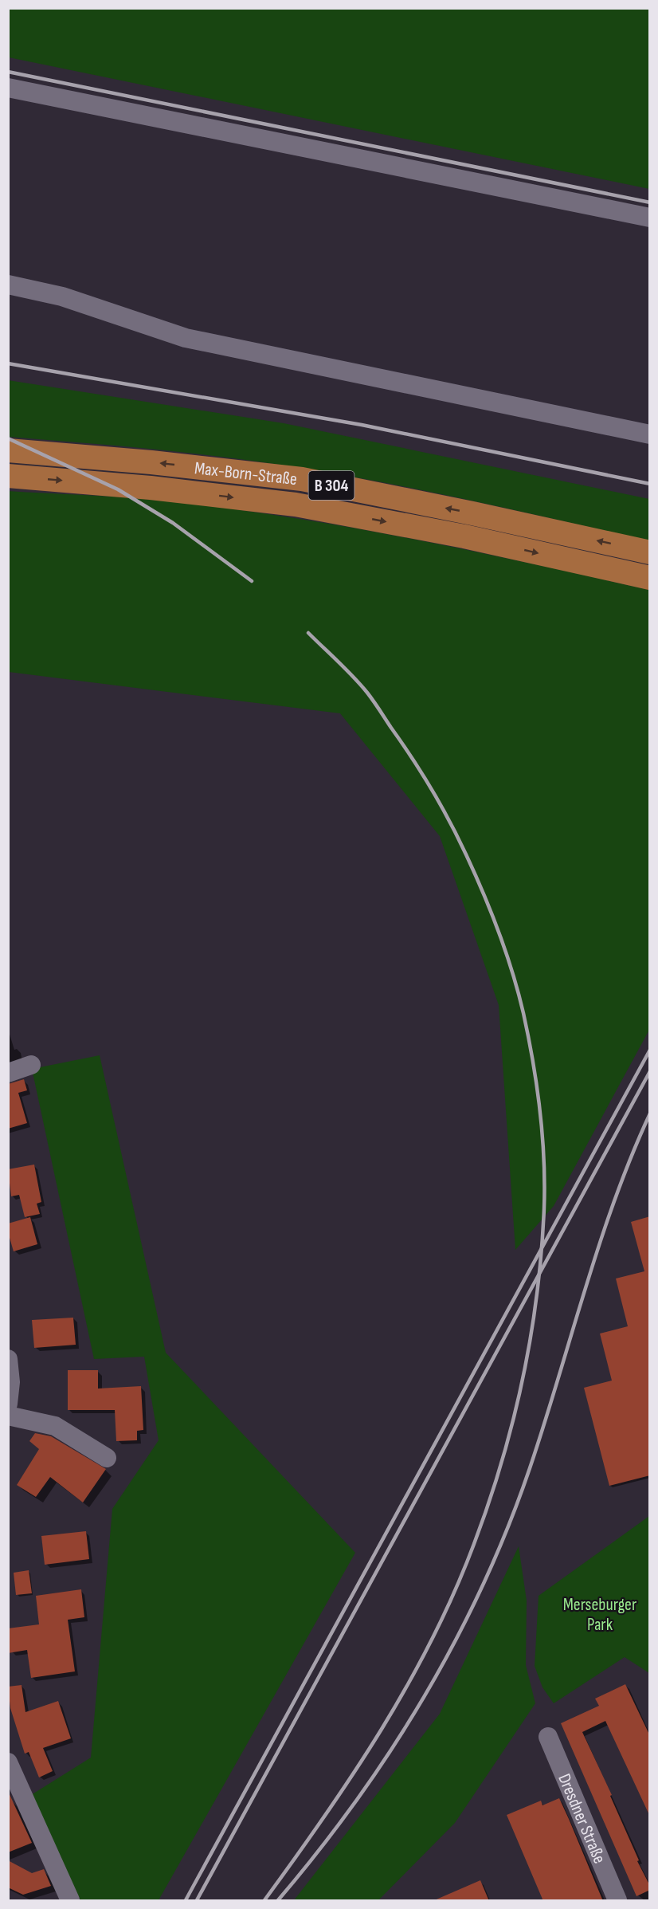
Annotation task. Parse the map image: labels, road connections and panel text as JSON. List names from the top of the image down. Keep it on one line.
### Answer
{"streets":{"main road":["Max-Born-Straße","B 304"],"street":["Dresdner Straße"]},"parks":["Merseburger Park"]}
